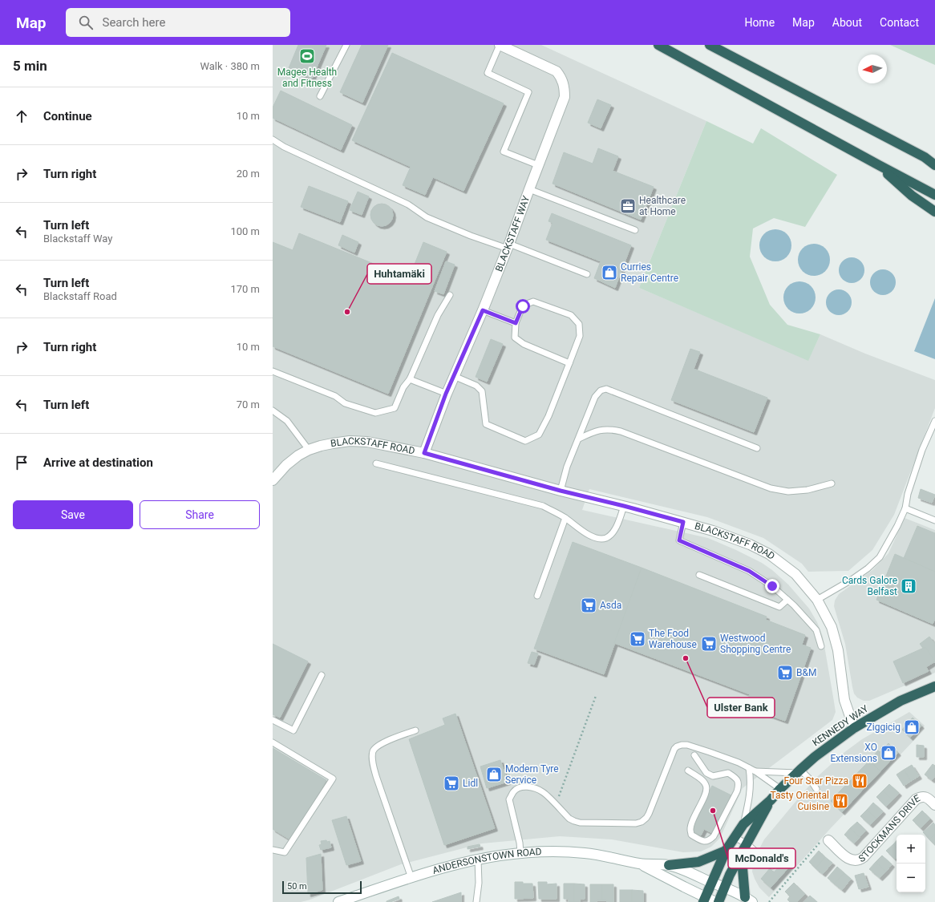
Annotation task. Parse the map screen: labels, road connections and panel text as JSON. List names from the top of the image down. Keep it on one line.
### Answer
{"streets":{"highway":["KENNEDY WAY"],"street":["BLACKSTAFF WAY","BLACKSTAFF ROAD","STOCKMANS DRIVE","ANDERSONSTOWN ROAD"]},"crossings":[["BLACKSTAFF WAY","BLACKSTAFF ROAD"],["BLACKSTAFF ROAD","KENNEDY WAY"],["KENNEDY WAY","ANDERSONSTOWN ROAD"]],"places":{"sports":["Magee Health and Fitness"],"office":["Healthcare at Home"],"shop":["Curries Repair Centre","Ziggicig","XO Extensions","Modern Tyre Service"],"other":["Huhtamäki","Ulster Bank","McDonald's"],"building":["Cards Galore Belfast"],"supermarket":["Asda","The Food Warehouse","Westwood Shopping Centre","B&M","Lidl"],"restaurant":["Four Star Pizza","Tasty Oriental Cuisine"]},"scale_bar":"50 m","north":"left","page":{"header":"Map","search":"Search here","nav":["Home","Map","About","Contact"],"heading":["5 min","Walk · 380 m"],"list":[["Continue","10 m"],["Turn right","20 m"],["Turn left","Blackstaff Way","100 m"],["Turn left","Blackstaff Road","170 m"],["Turn right","10 m"],["Turn left","70 m"],"Arrive at destination"],"buttons":["Save","Share"],"map_buttons":["+","−"],"scale":"50 m"}}
